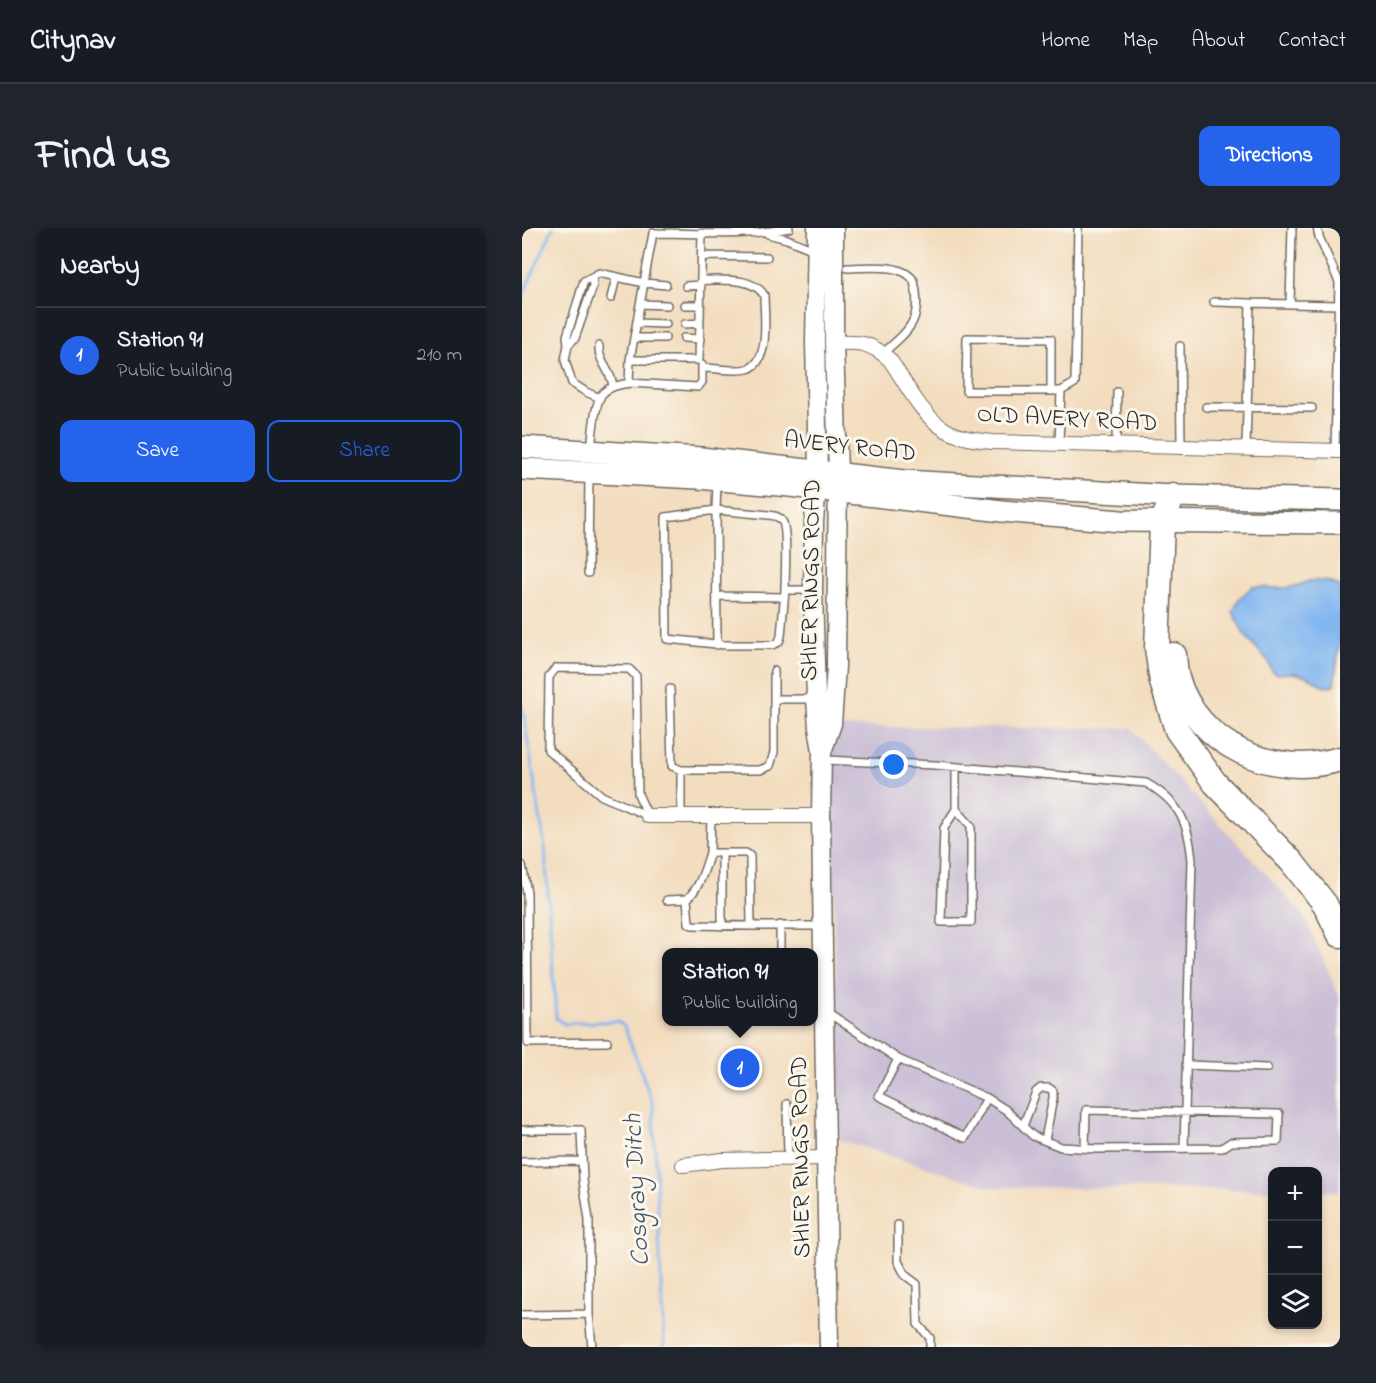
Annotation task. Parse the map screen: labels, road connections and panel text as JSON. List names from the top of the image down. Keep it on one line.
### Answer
{"streets":{"main road":["AVERY ROAD","SHIER RINGS ROAD"],"street":["OLD AVERY ROAD"]},"crossings":[["AVERY ROAD","SHIER RINGS ROAD"]],"water":["Cosgray Ditch"],"page":{"header":"Citynav","nav":["Home","Map","About","Contact"],"title":"Find us","buttons":["Directions",["Save","Share"]],"heading":"Nearby","list":[{"mark":"1","name":"Station 91","note":"Public building","value":"210 m"}],"popup":["Station 91","Public building"],"pins":"1","map_buttons":["+","−"]}}
